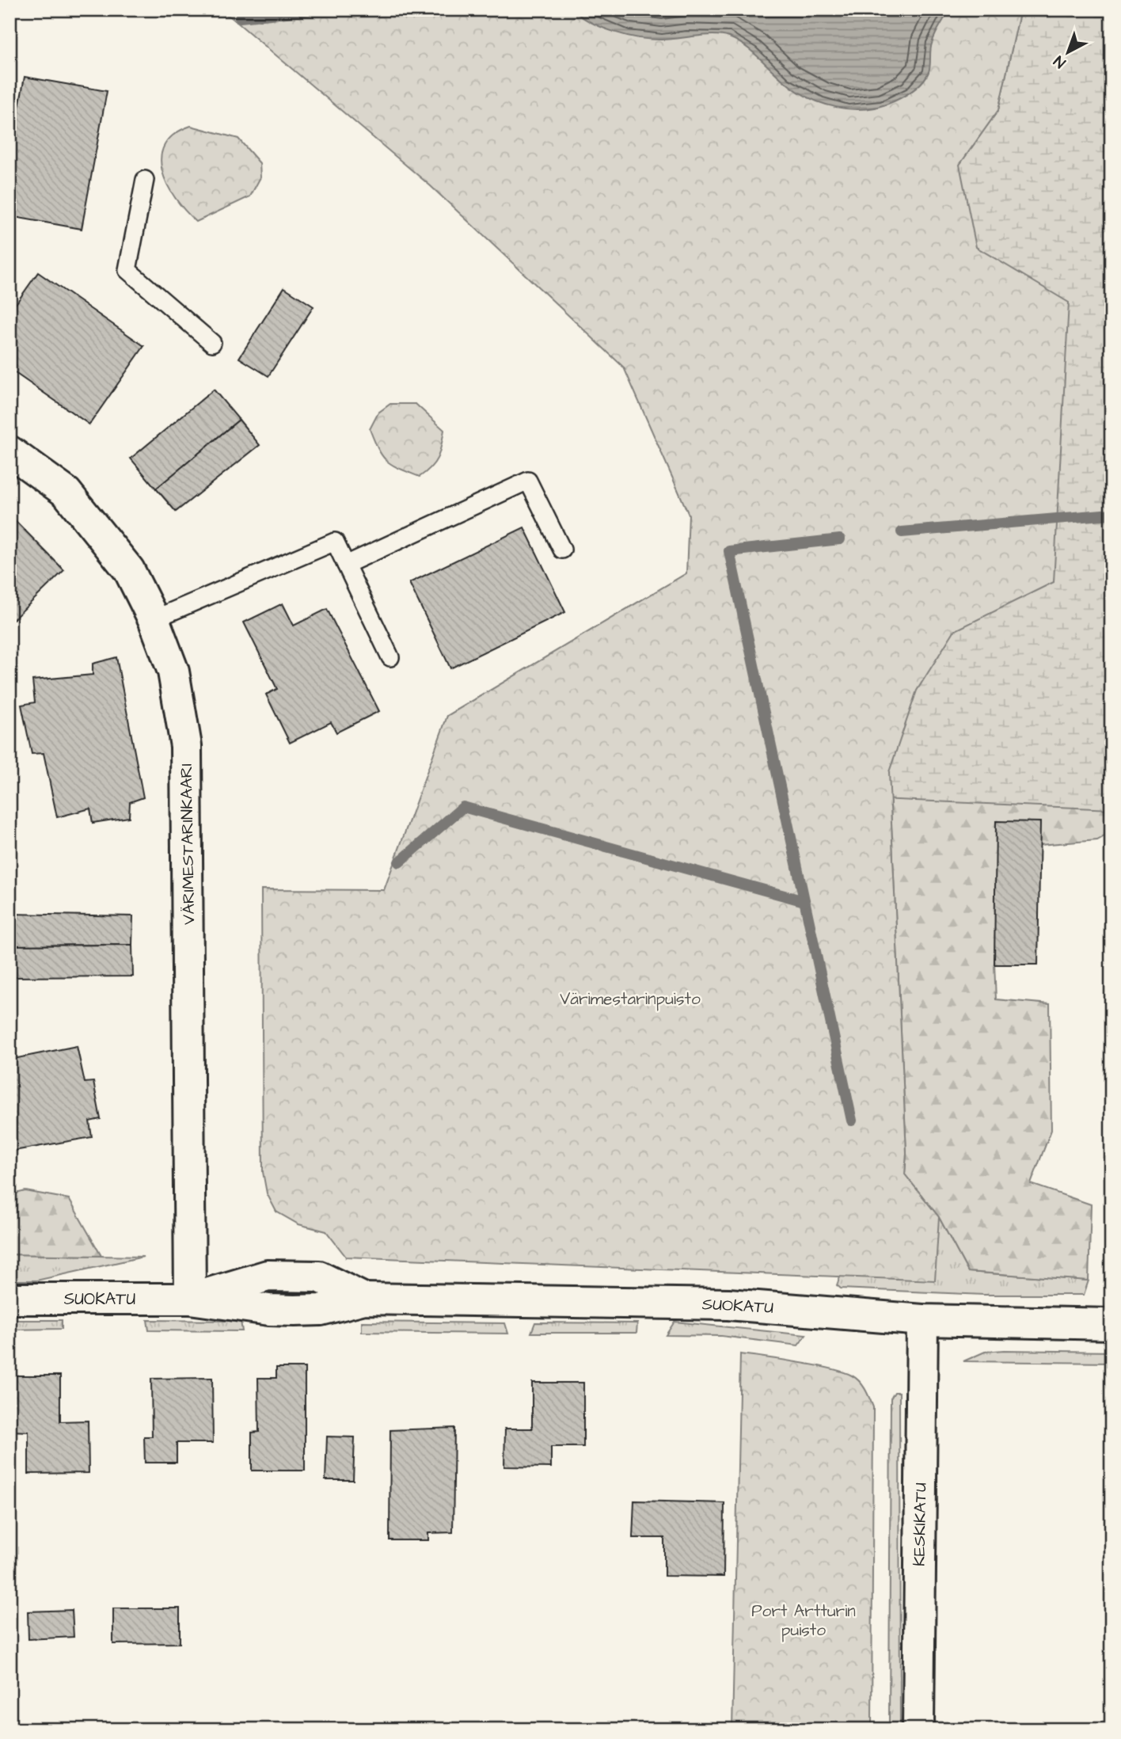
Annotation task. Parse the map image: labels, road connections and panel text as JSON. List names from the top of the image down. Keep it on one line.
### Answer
{"streets":{"street":["VÄRIMESTARINKAARI","SUOKATU","KESKIKATU"]},"crossings":[["VÄRIMESTARINKAARI","SUOKATU"],["SUOKATU","KESKIKATU"]],"parks":["Värimestarinpuisto","Port Artturin puisto"],"north":"bottom left"}
